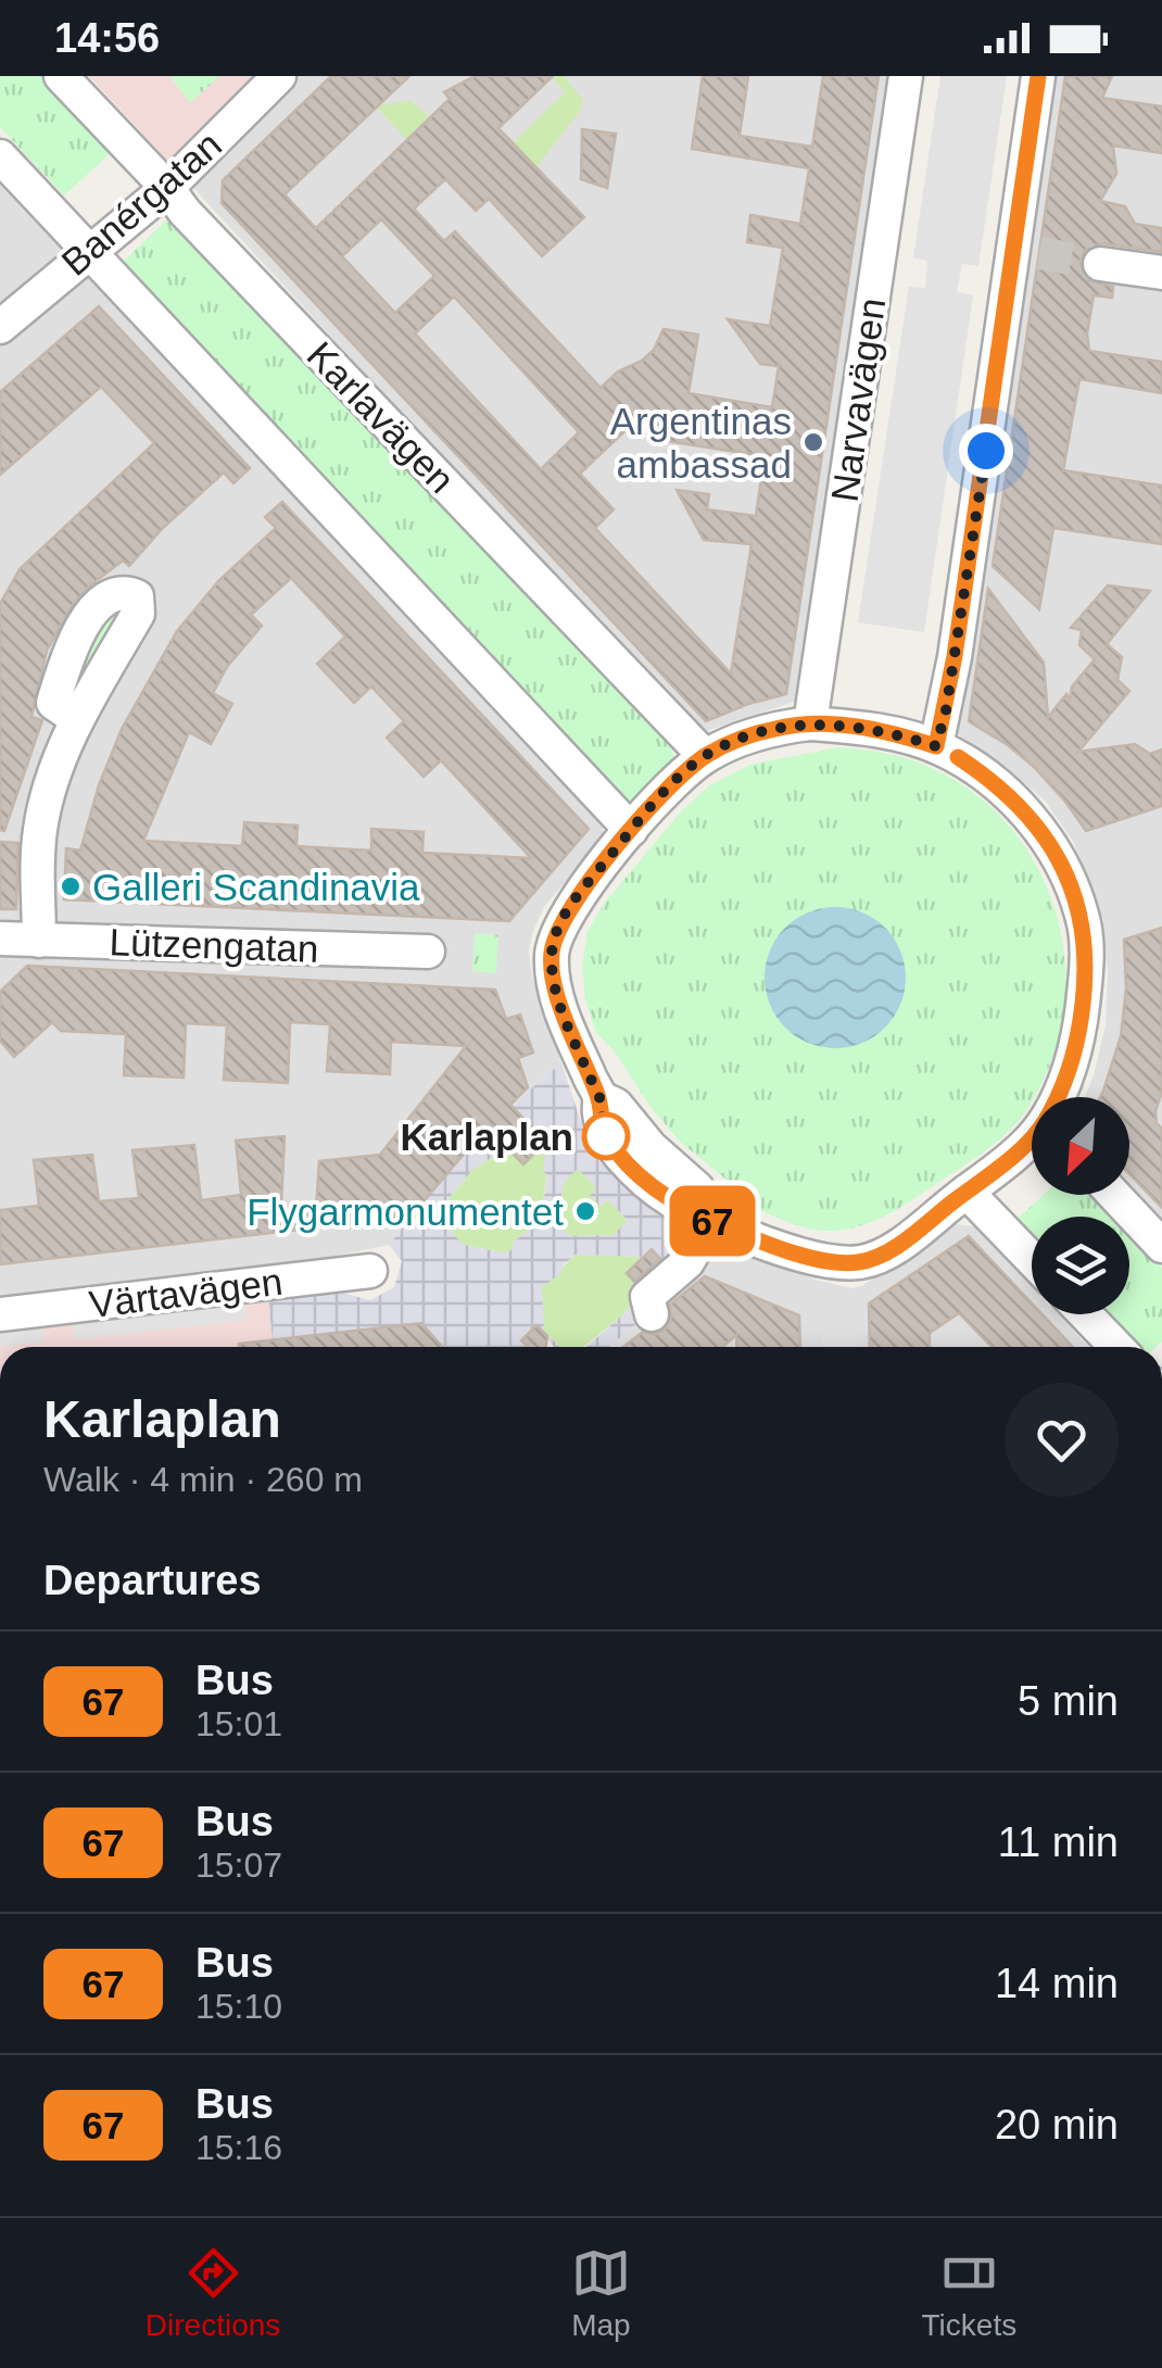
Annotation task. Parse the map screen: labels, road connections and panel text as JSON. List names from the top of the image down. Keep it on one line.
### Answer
{"streets":{"street":["Banérgatan","Narvavägen","Karlavägen","Lützengatan","Värtavägen"]},"crossings":[["Banérgatan","Karlavägen"]],"places":["Argentinas ambassad","Galleri Scandinavia","Karlaplan","Flygarmonumentet"],"lines":["bus line 67"],"north":"bottom left","page":{"status":"14:56","on_map":"67","heading":[["Karlaplan","Walk · 4 min · 260 m"],"Departures"],"list":[{"mark":"67","name":"Bus","note":"15:01","value":"5 min"},{"mark":"67","name":"Bus","note":"15:07","value":"11 min"},{"mark":"67","name":"Bus","note":"15:10","value":"14 min"},{"mark":"67","name":"Bus","note":"15:16","value":"20 min"}],"tabs":["Directions","Map","Tickets"]}}
